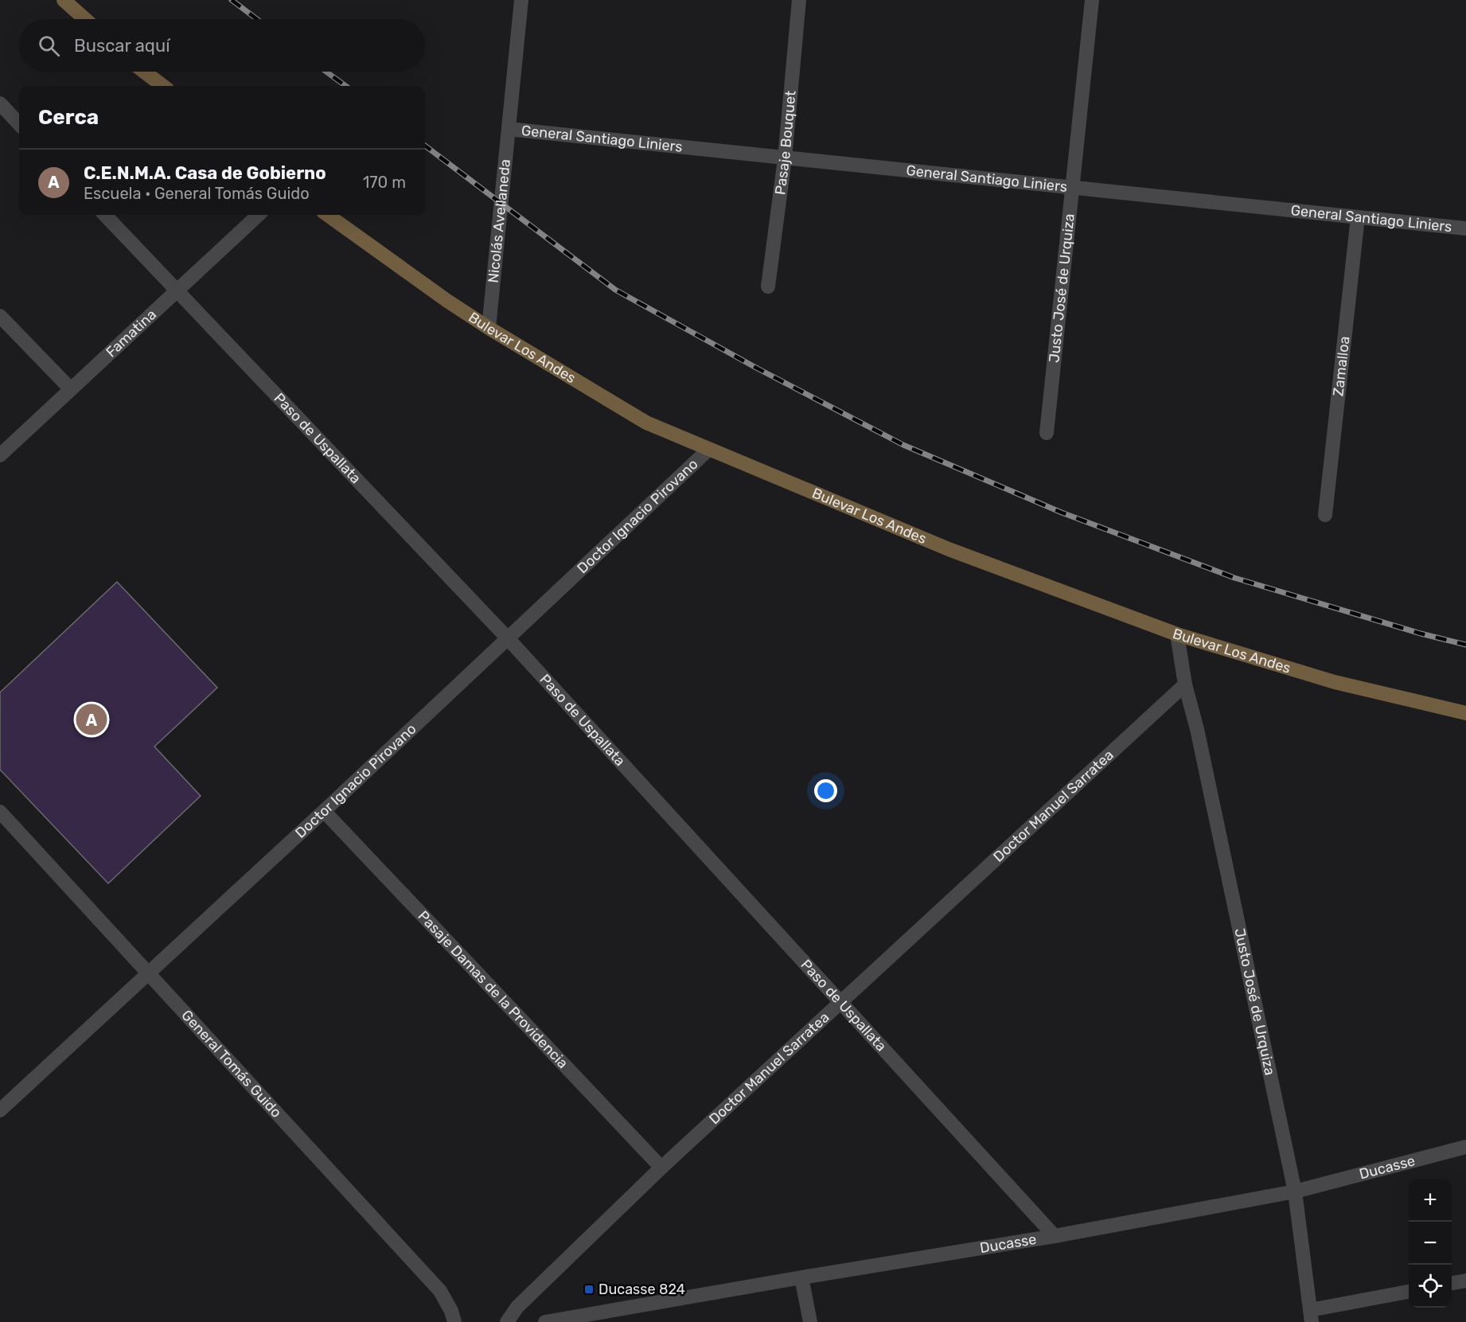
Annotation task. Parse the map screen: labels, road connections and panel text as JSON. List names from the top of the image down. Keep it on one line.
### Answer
{"streets":{"main road":["Bulevar Los Andes"],"street":["General Santiago Liniers","Pasaje Bouquet","Nicolás Avellaneda","Justo José de Urquiza","Famatina","Zamalloa","Paso de Uspallata","Doctor Ignacio Pirovano","Doctor Manuel Sarratea","Pasaje Damas de la Providencia","General Tomás Guido","Ducasse"]},"crossings":[["General Santiago Liniers","Pasaje Bouquet"],["General Santiago Liniers","Nicolás Avellaneda"],["General Santiago Liniers","Justo José de Urquiza"],["General Santiago Liniers","Zamalloa"],["Nicolás Avellaneda","Bulevar Los Andes"],["Justo José de Urquiza","Bulevar Los Andes"],["Justo José de Urquiza","Doctor Manuel Sarratea"],["Justo José de Urquiza","Ducasse"],["Famatina","Paso de Uspallata"],["Bulevar Los Andes","Doctor Ignacio Pirovano"],["Paso de Uspallata","Doctor Ignacio Pirovano"],["Paso de Uspallata","Doctor Manuel Sarratea"],["Paso de Uspallata","Ducasse"],["Doctor Ignacio Pirovano","Pasaje Damas de la Providencia"],["Doctor Ignacio Pirovano","General Tomás Guido"],["Doctor Manuel Sarratea","Pasaje Damas de la Providencia"]],"places":{"transit":["Ducasse 824"]},"page":{"search":"Buscar aquí","heading":"Cerca","list":[{"mark":"A","name":"C.E.N.M.A. Casa de Gobierno","note":"Escuela · General Tomás Guido","value":"170 m"}],"pins":"A","map_buttons":["+","−"]}}
